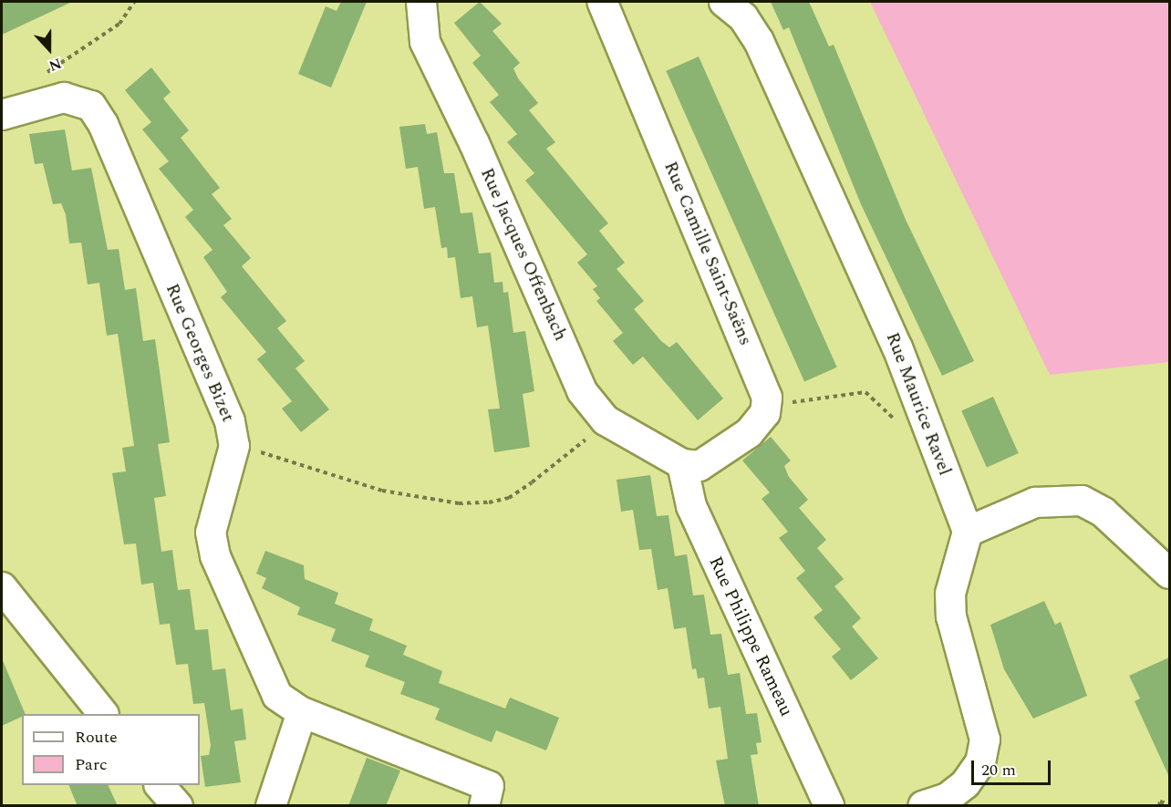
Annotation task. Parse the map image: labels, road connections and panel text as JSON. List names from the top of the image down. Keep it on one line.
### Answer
{"streets":{"street":["Rue Camille Saint-Saëns","Rue Jacques Offenbach","Rue Georges Bizet","Rue Maurice Ravel","Rue Philippe Rameau"]},"crossings":[["Rue Jacques Offenbach","Rue Philippe Rameau"]],"legend":["Route","Parc"],"scale_bar":"20 m","north":"bottom"}
